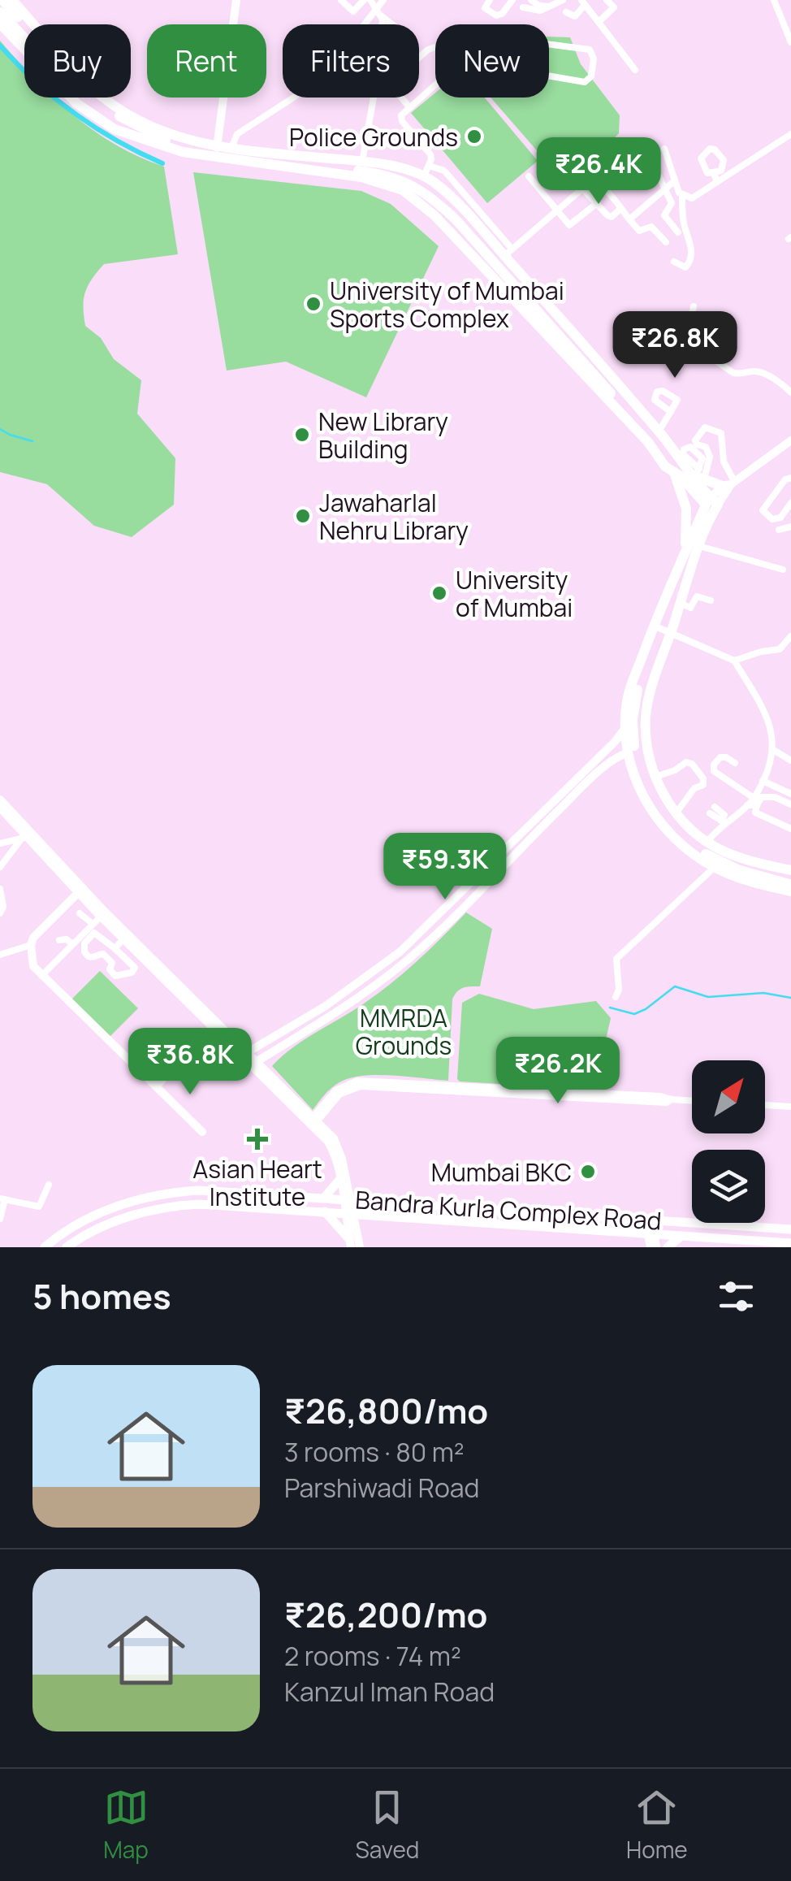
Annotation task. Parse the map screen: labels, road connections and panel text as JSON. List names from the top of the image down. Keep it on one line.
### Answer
{"streets":{"main road":["Bandra Kurla Complex Road"]},"parks":["MMRDA Grounds"],"places":{"other":["Police Grounds","University of Mumbai Sports Complex","New Library Building","Jawaharlal Nehru Library","University of Mumbai","Mumbai BKC"],"health":["Asian Heart Institute"]},"north":"top right","page":{"chip":["Buy","Rent","Filters","New"],"price":["₹26.4K","₹26.8K","₹59.3K","₹36.8K","₹26.2K"],"heading":"5 homes","list":[{"name":"₹26,800/mo","note":"3 rooms · 80 m² · Parshiwadi Road"},{"name":"₹26,200/mo","note":"2 rooms · 74 m² · Kanzul Iman Road"}],"tabs":["Map","Saved","Home"]}}
